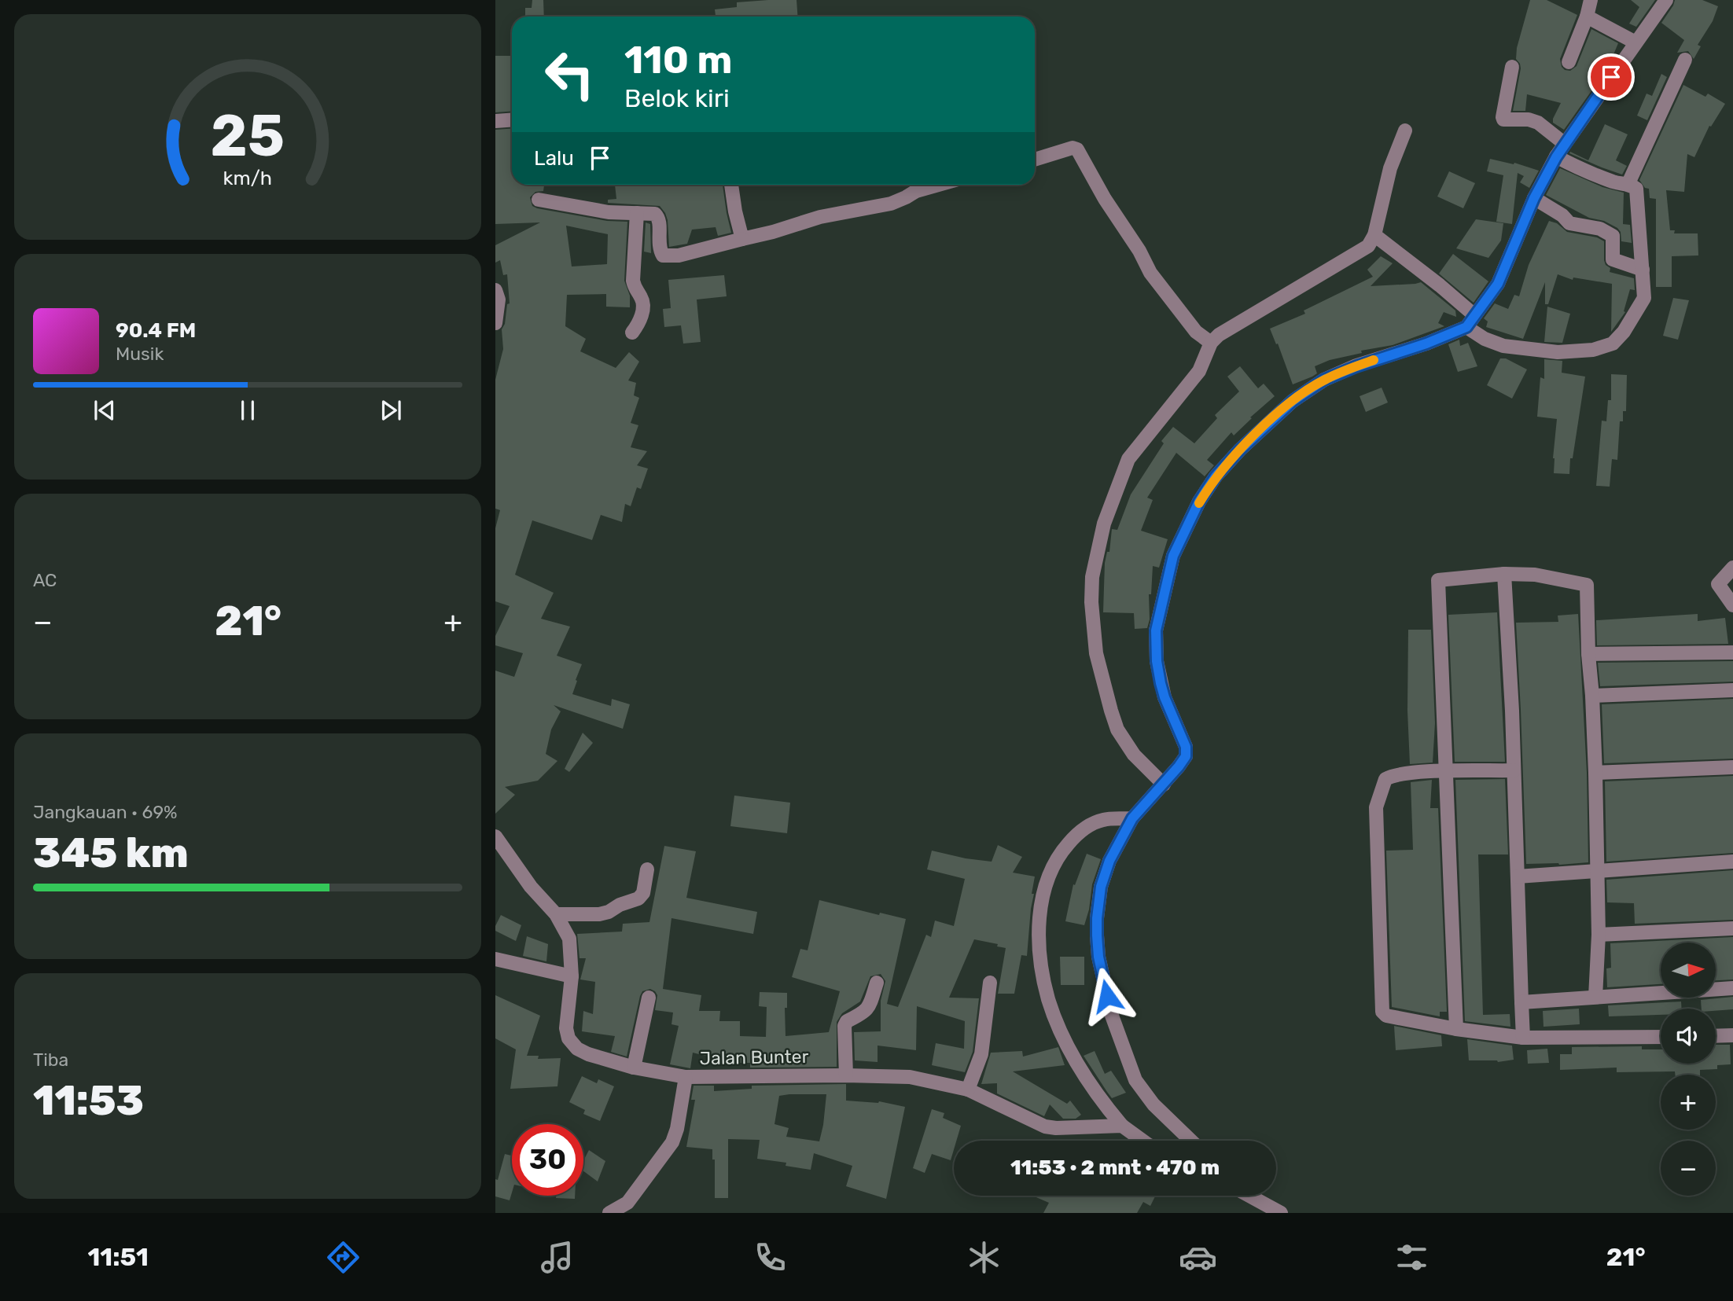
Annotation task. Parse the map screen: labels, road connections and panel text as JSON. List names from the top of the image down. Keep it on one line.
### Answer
{"streets":{"street":["Jalan Bunter"]},"north":"right","page":{"turn":["110 m","Belok kiri"],"then":"Lalu","song":["90.4 FM","Musik"],"tile":["AC",["Jangkauan · 69%","345 km"],["Tiba","11:53"]],"heat":["−","21°","+"],"map_buttons":["+","−"],"limit":"30","trip":"11:53 · 2 mnt · 470 m","tabs":["11:51","21°"],"gauge":["25","km/h"]}}
